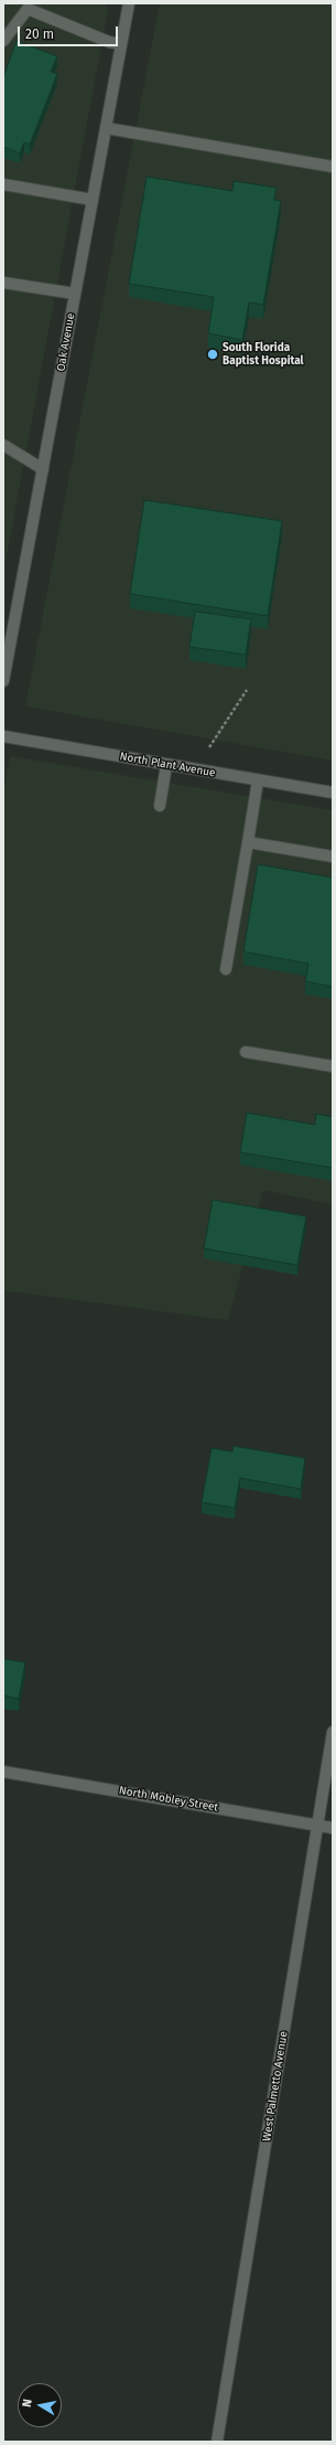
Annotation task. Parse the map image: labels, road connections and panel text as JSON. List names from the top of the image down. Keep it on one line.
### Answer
{"streets":{"street":["Oak Avenue","North Plant Avenue","North Mobley Street","West Palmetto Avenue"]},"crossings":[["North Mobley Street","West Palmetto Avenue"]],"places":["South Florida Baptist Hospital"],"scale_bar":"20 m","north":"left"}
